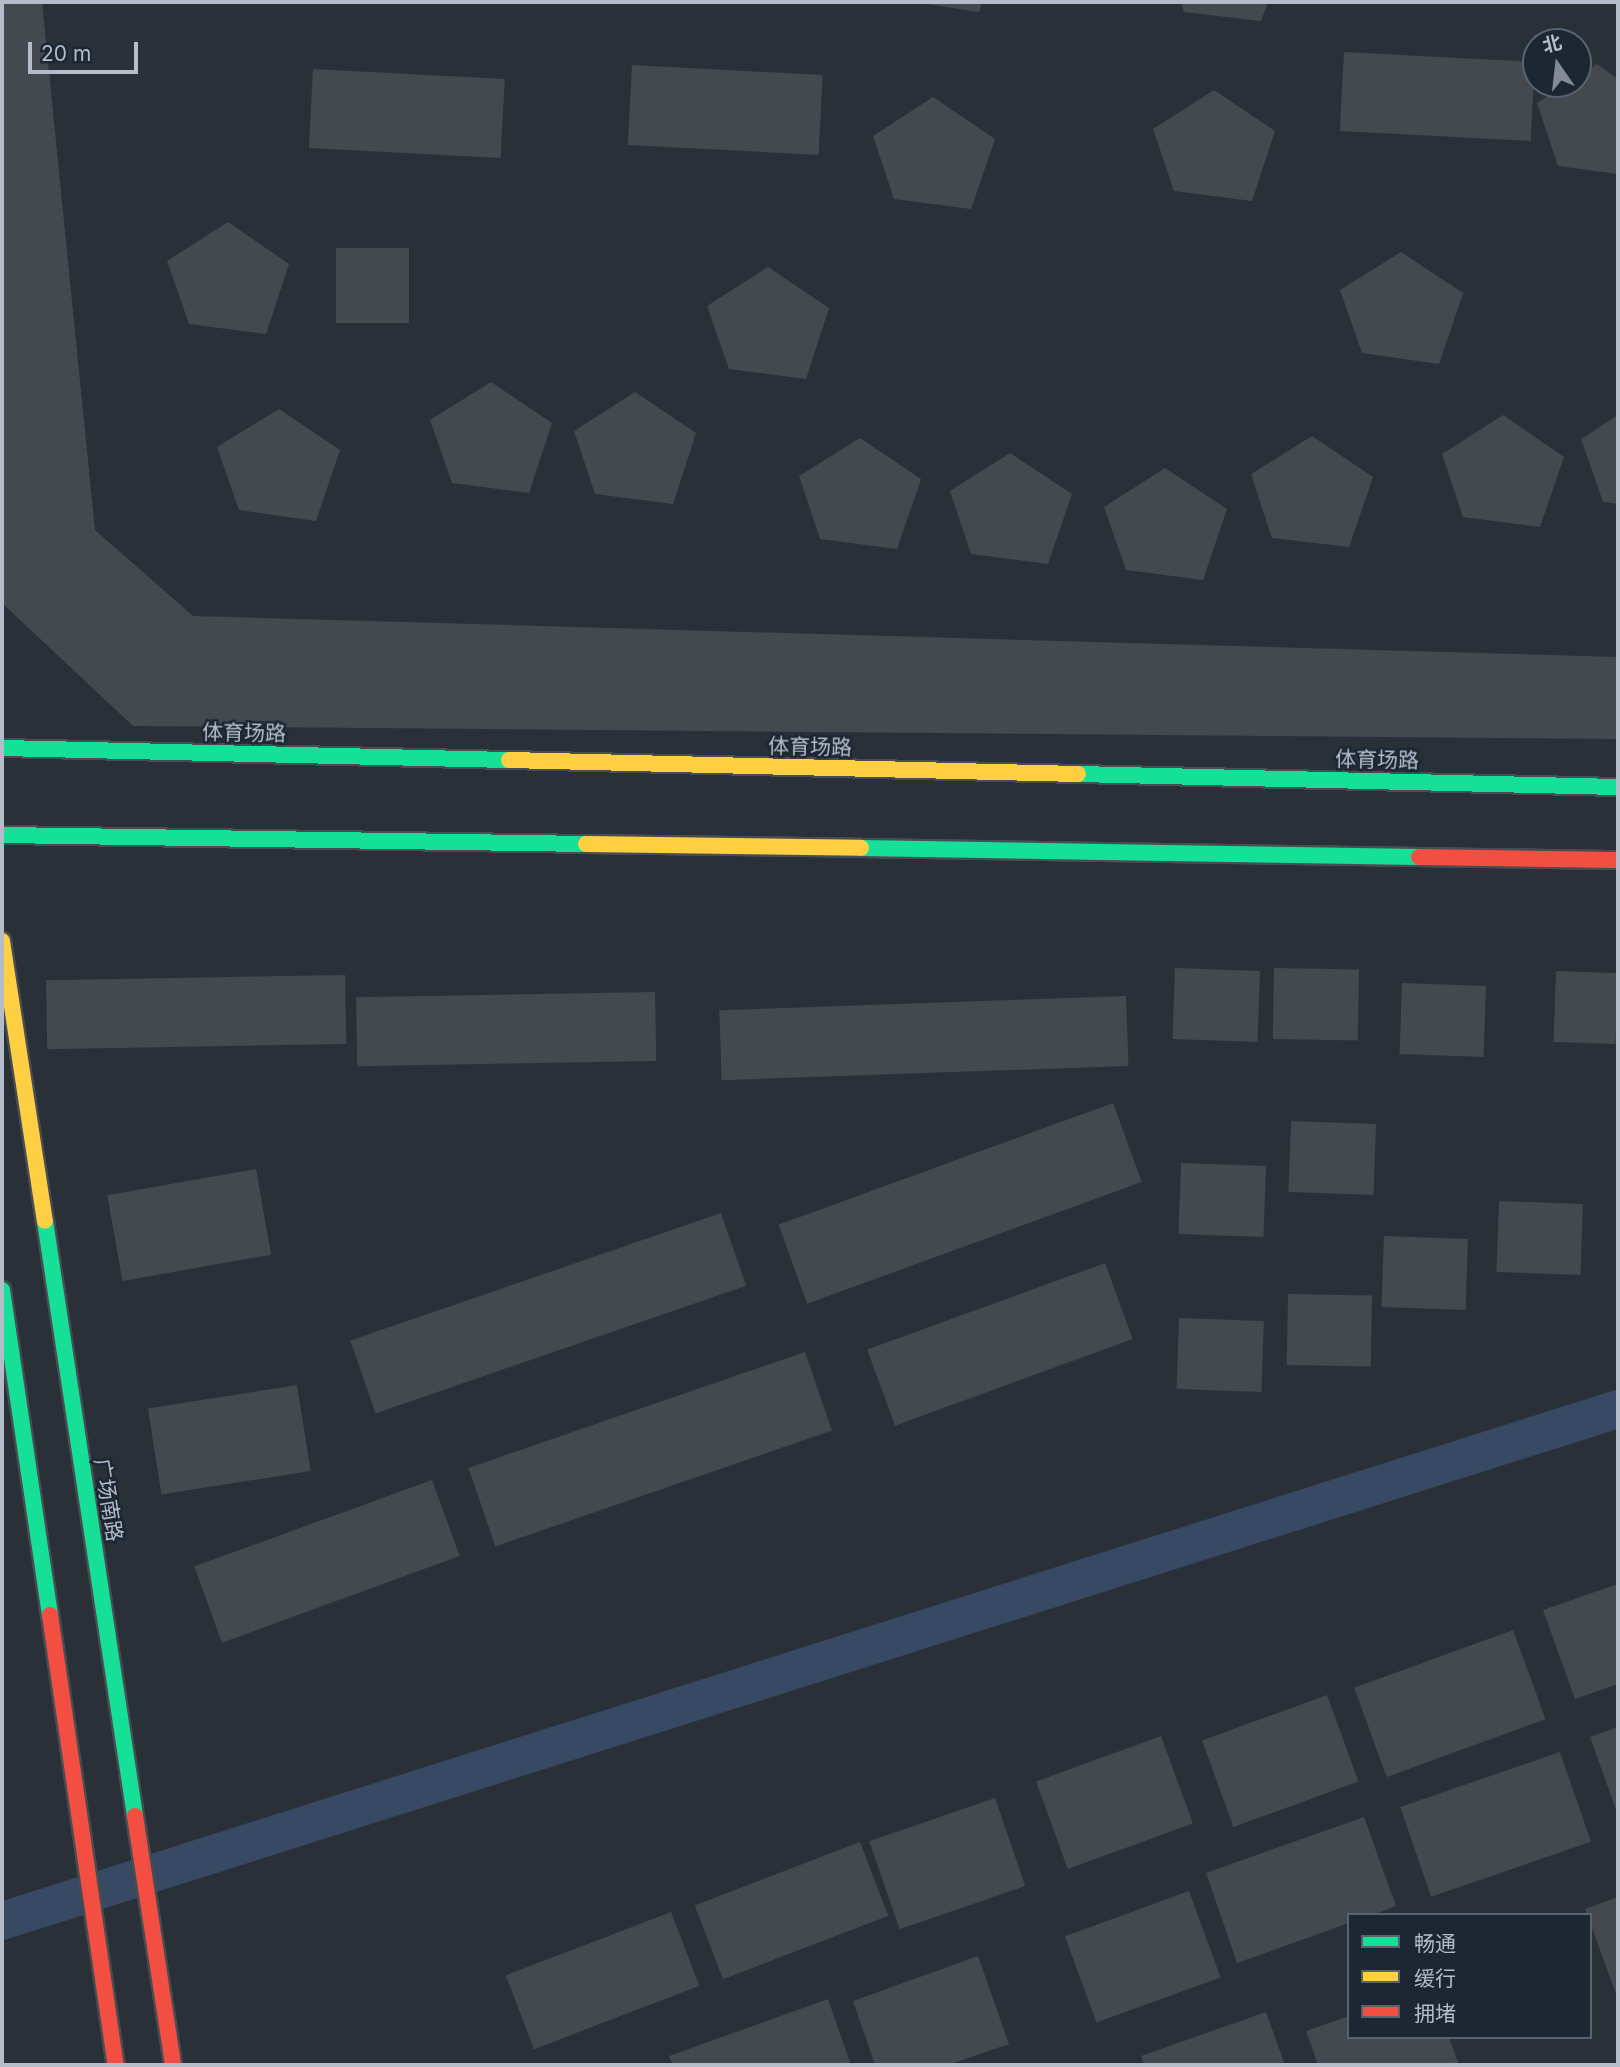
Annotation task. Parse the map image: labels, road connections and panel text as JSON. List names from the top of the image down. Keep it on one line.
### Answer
{"streets":{"main road":["体育场路","广场南路"]},"legend":["畅通","缓行","拥堵"],"scale_bar":"20 m","north":"top"}
